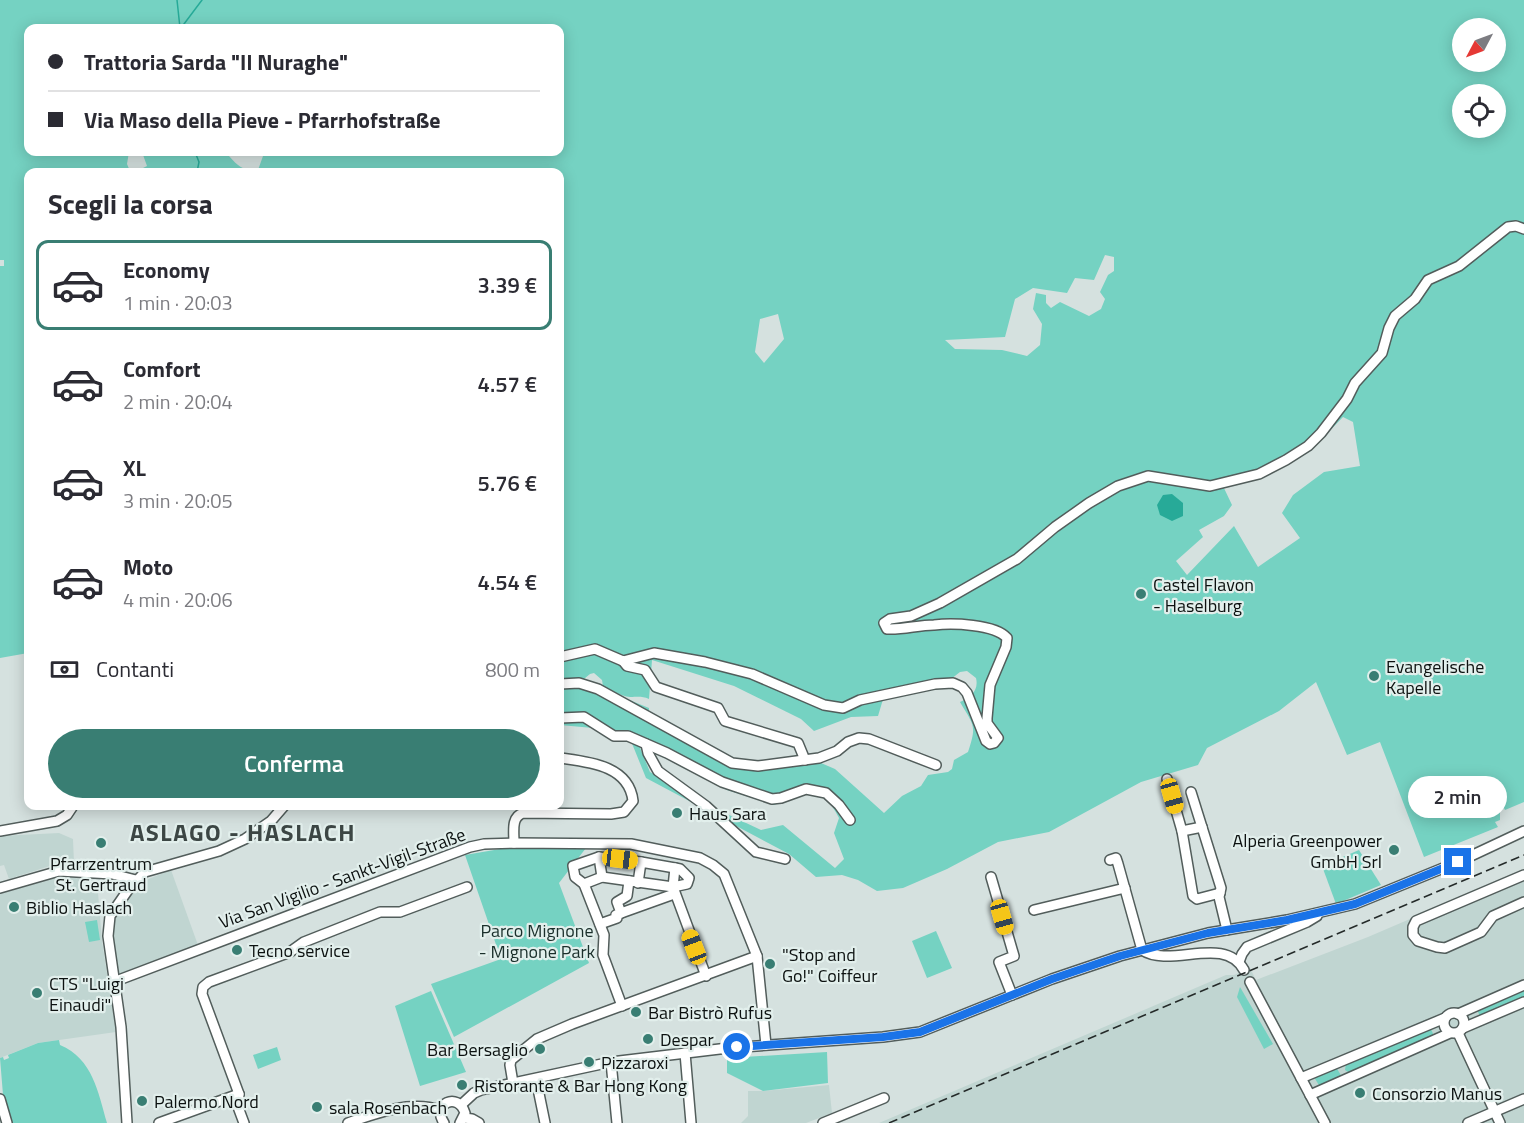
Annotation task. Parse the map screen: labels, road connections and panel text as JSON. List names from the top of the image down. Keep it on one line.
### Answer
{"streets":{"street":["Via San Vigilio - Sankt-Vigil-Straße"]},"districts":["ASLAGO - HASLACH"],"parks":["Parco Mignone - Mignone Park"],"places":["Castel Flavon - Haselburg","Evangelische Kapelle","Haus Sara","Pfarrzentrum St. Gertraud","Alperia Greenpower GmbH Srl","Biblio Haslach","Tecno service","\"Stop and Go!\" Coiffeur","CTS \"Luigi Einaudi\"","Bar Bistrò Rufus","Despar","Bar Bersaglio","Pizzaroxi","Ristorante & Bar Hong Kong","Consorzio Manus","Palermo Nord","sala Rosenbach"],"north":"bottom left","page":{"banner":["Trattoria Sarda \"Il Nuraghe\"","Via Maso della Pieve - Pfarrhofstraße"],"heading":"Scegli la corsa","list":[{"name":"Economy","note":"1 min · 20:03","value":"3.39 €"},{"name":"Comfort","note":"2 min · 20:04","value":"4.57 €"},{"name":"XL","note":"3 min · 20:05","value":"5.76 €"},{"name":"Moto","note":"4 min · 20:06","value":"4.54 €"}],"pay":["Contanti","800 m"],"buttons":"Conferma","bubble":"2 min"}}
